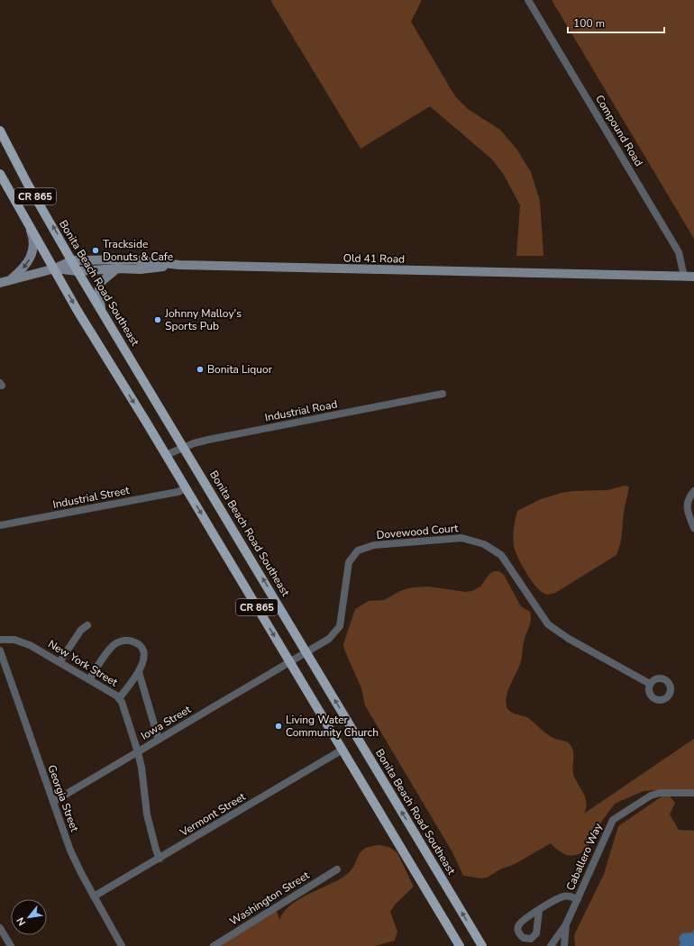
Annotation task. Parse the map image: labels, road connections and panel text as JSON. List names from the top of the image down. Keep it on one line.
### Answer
{"streets":{"main road":["CR 865","Bonita Beach Road Southeast"],"street":["Compound Road","Old 41 Road","Industrial Road","Industrial Street","Dovewood Court","New York Street","Iowa Street","Georgia Street","Vermont Street","Caballero Way","Washington Street"]},"crossings":[["Compound Road","Old 41 Road"],["CR 865","Old 41 Road"],["CR 865","Industrial Road"],["CR 865","Industrial Street"],["CR 865","Dovewood Court"],["CR 865","Iowa Street"],["CR 865","Vermont Street"],["Old 41 Road","Bonita Beach Road Southeast"],["Bonita Beach Road Southeast","Industrial Road"],["Bonita Beach Road Southeast","Dovewood Court"],["Dovewood Court","Iowa Street"],["New York Street","Iowa Street"],["New York Street","Vermont Street"],["Iowa Street","Georgia Street"],["Georgia Street","Vermont Street"]],"places":["Trackside Donuts & Cafe","Johnny Malloy's Sports Pub","Bonita Liquor","Living Water Community Church"],"scale_bar":"100 m","north":"bottom left"}
